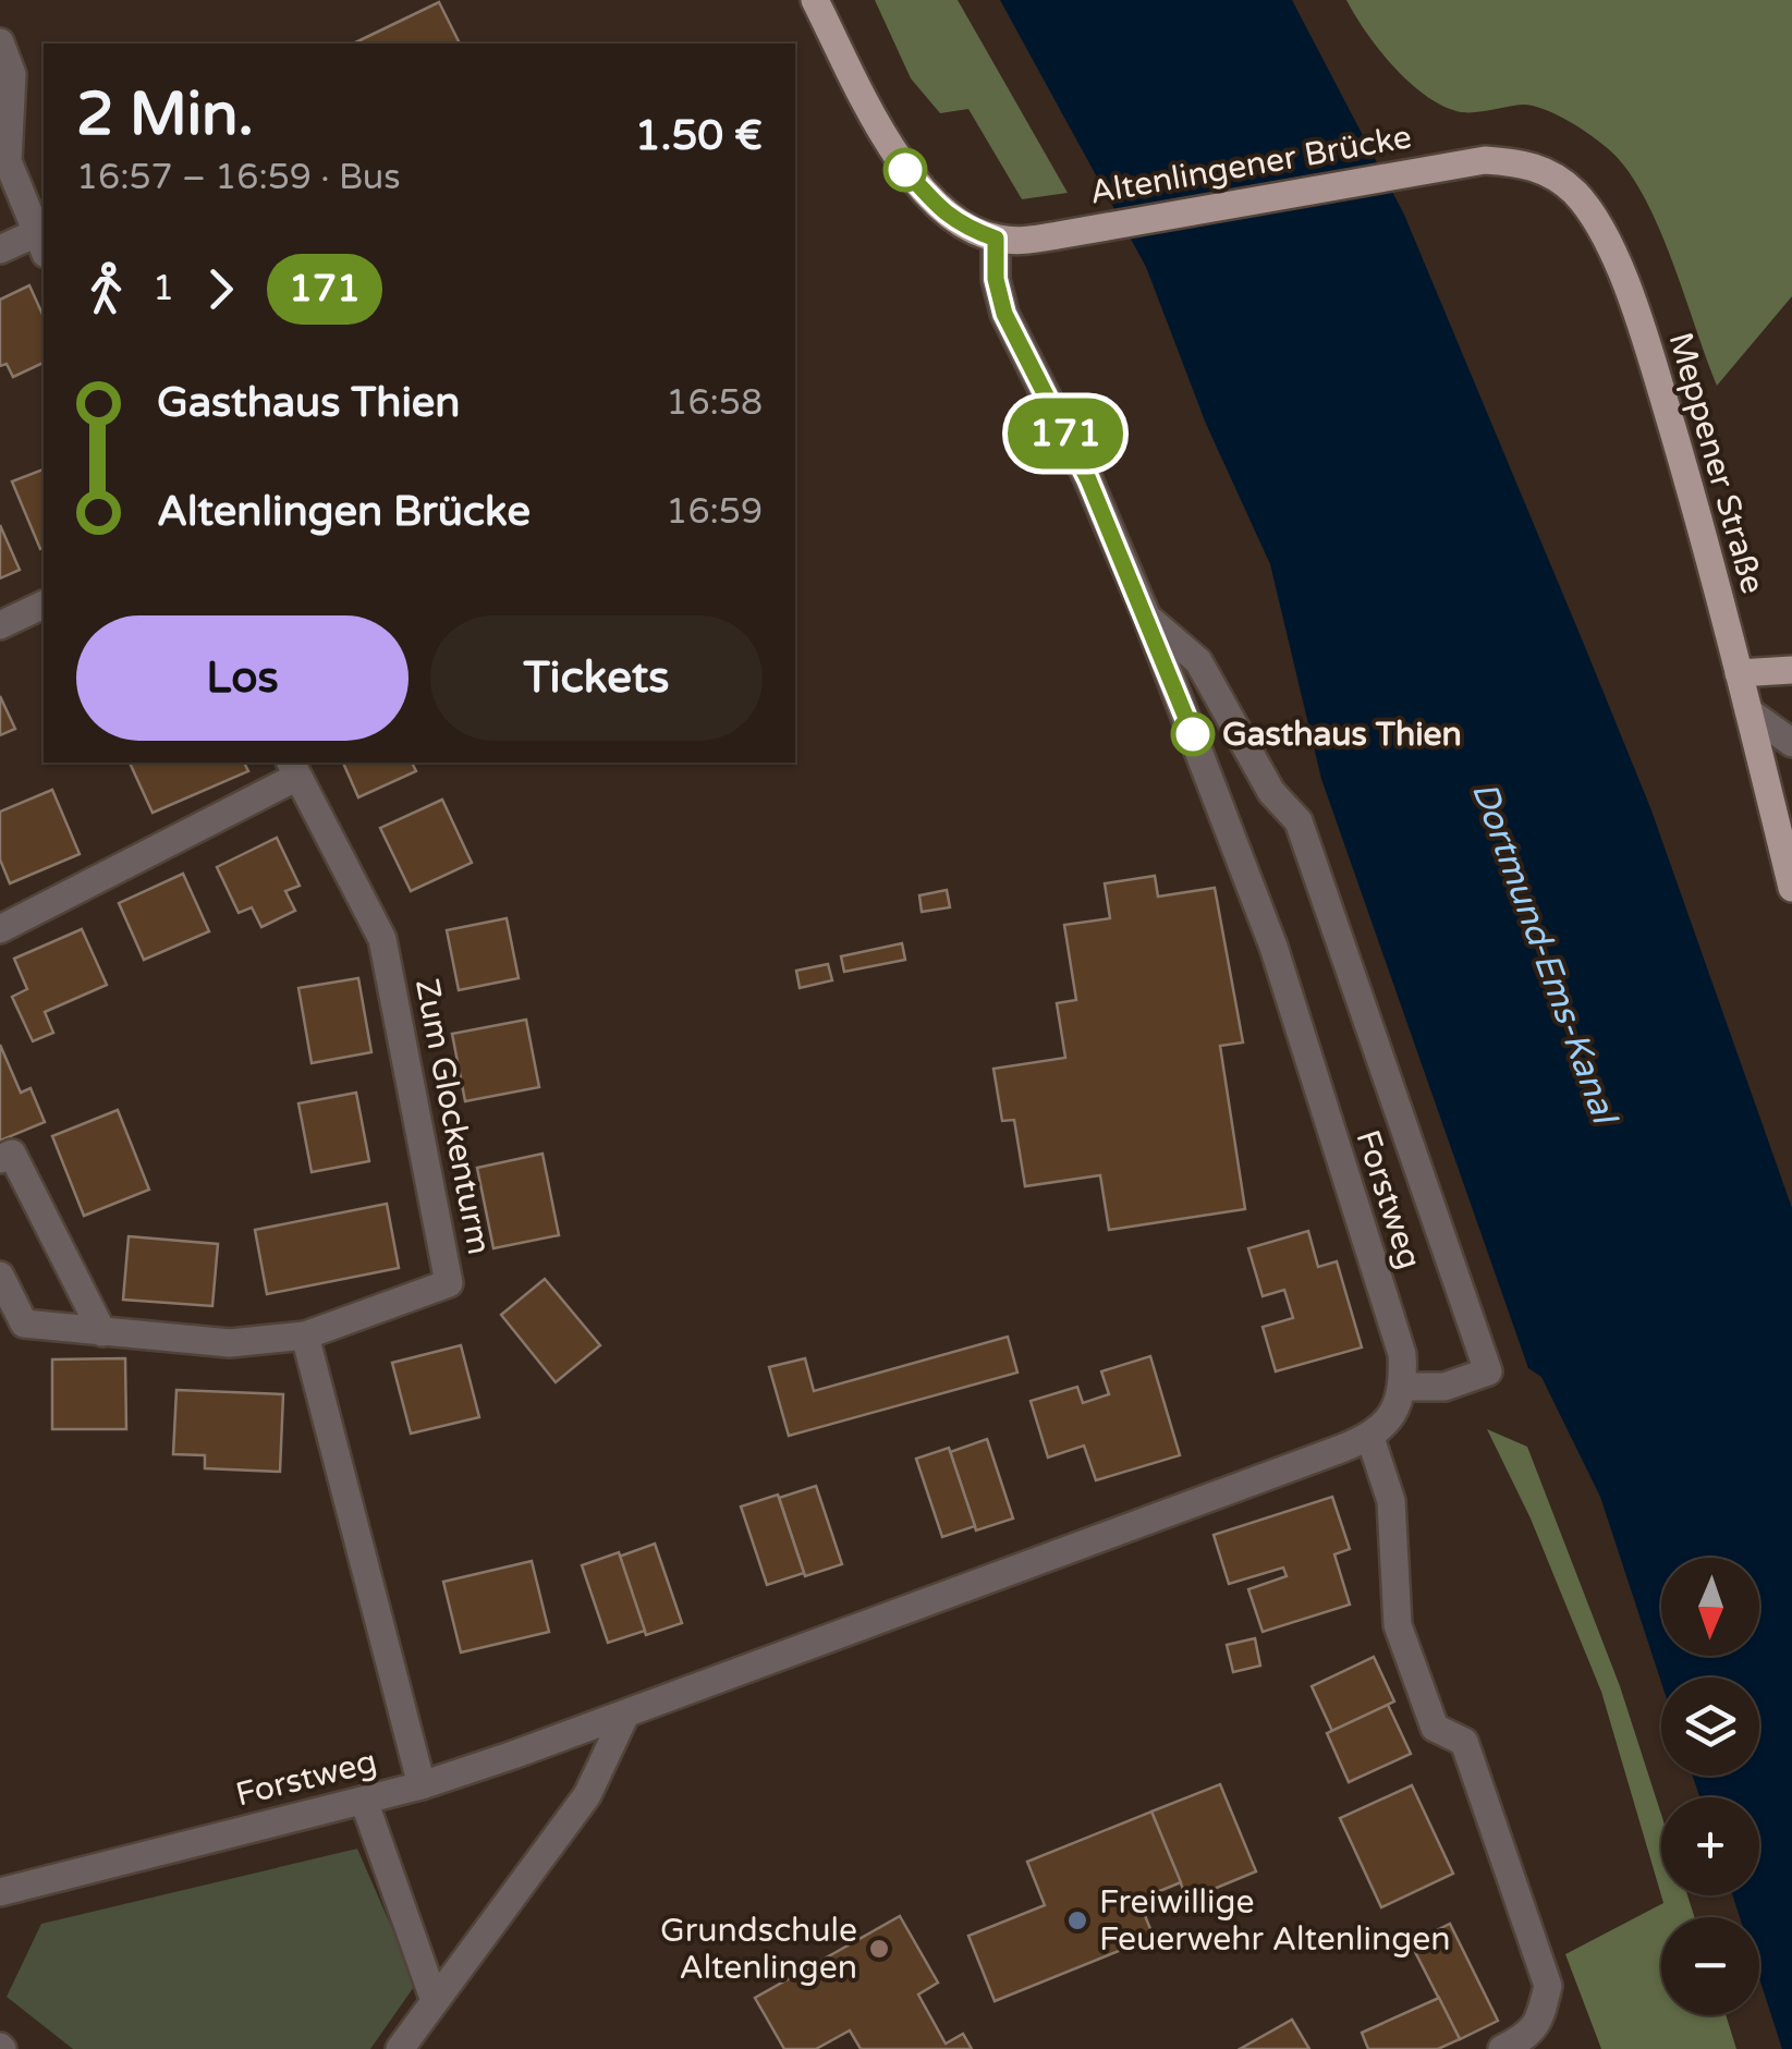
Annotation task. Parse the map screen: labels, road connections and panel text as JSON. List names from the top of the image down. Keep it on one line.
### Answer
{"streets":{"main road":["Altenlingener Brücke","Meppener Straße"],"street":["Zum Glockenturm","Forstweg"]},"crossings":[["Altenlingener Brücke","Meppener Straße"],["Altenlingener Brücke","Forstweg"]],"water":["Dortmund-Ems-Kanal"],"places":["Gasthaus Thien","Freiwillige Feuerwehr Altenlingen","Grundschule Altenlingen"],"lines":["bus line 171"],"north":"bottom","page":{"on_map":"171","heading":["2 Min.","16:57 – 16:59 · Bus","1.50 €"],"legs":["1","171"],"list":[{"name":"Gasthaus Thien","value":"16:58"},{"name":"Altenlingen Brücke","value":"16:59"}],"buttons":["Los","Tickets"],"map_buttons":["+","−"]}}
